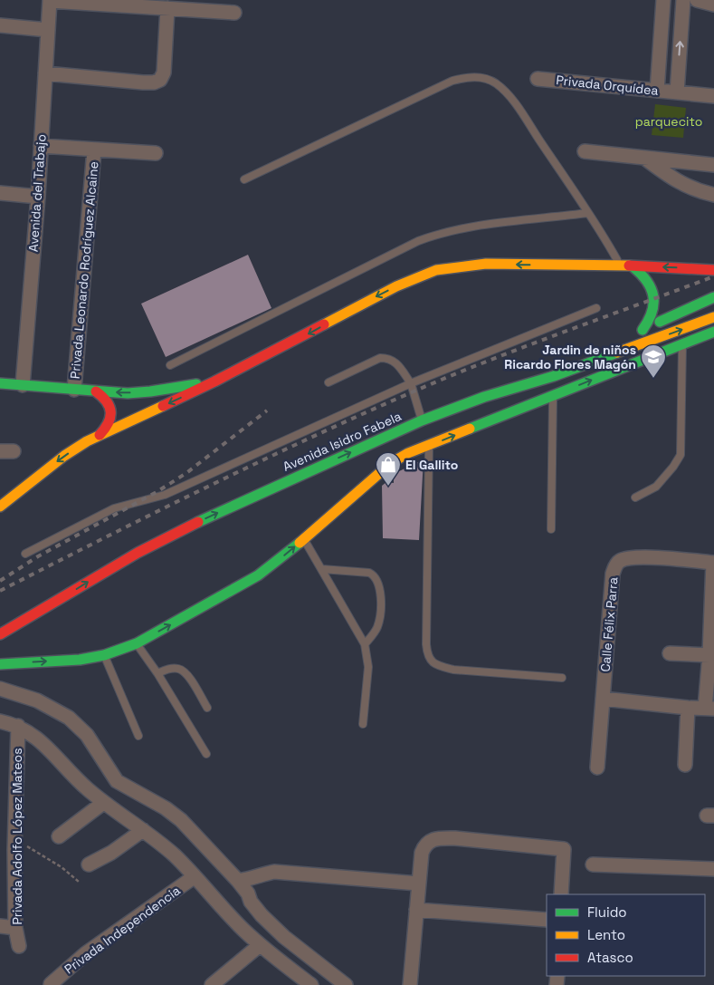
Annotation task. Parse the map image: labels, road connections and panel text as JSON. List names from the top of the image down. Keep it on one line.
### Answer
{"streets":{"main road":["Avenida Isidro Fabela"],"street":["Privada Orquídea","Avenida del Trabajo","Privada Leonardo Rodríguez Alcaine","Calle Félix Parra","Privada Adolfo López Mateos","Privada Independencia"]},"crossings":[["Avenida del Trabajo","Privada Leonardo Rodríguez Alcaine"]],"parks":["parquecito"],"places":{"school or university":["Jardin de niños Ricardo Flores Magón"],"shop":["El Gallito"]},"legend":["Fluido","Lento","Atasco"]}
